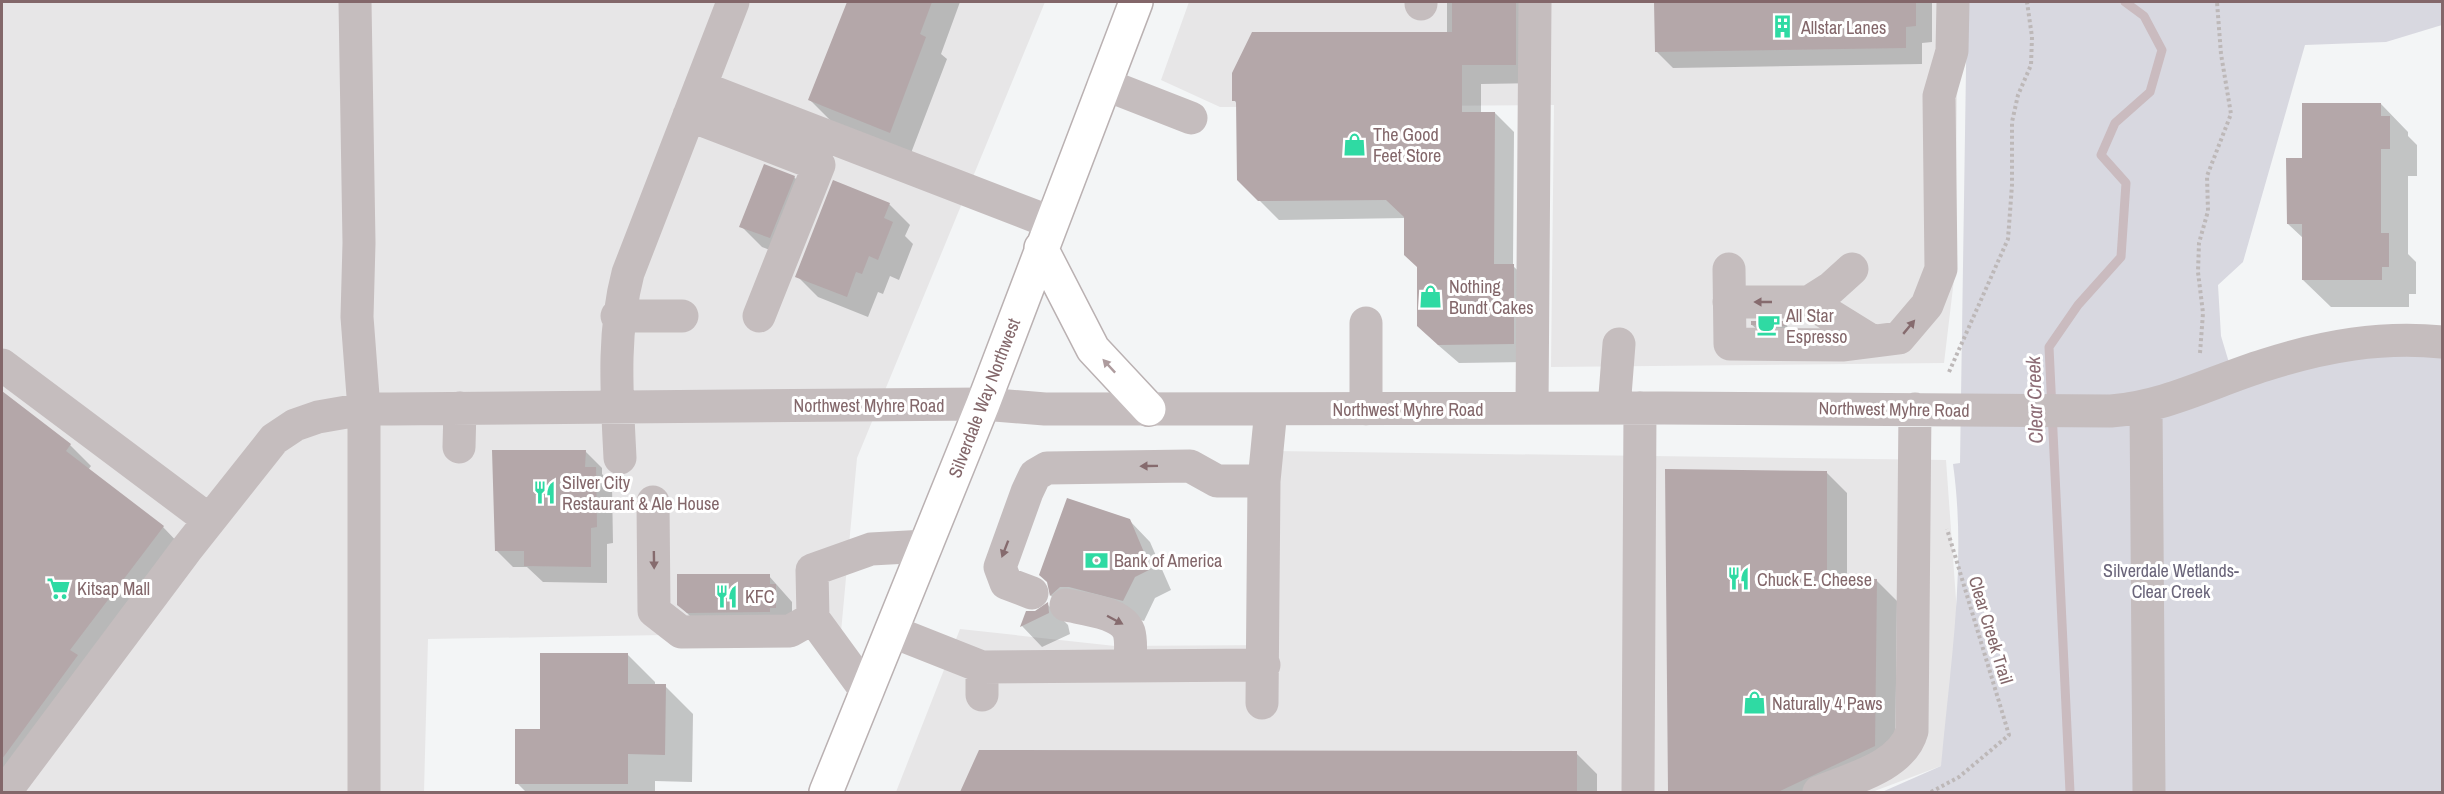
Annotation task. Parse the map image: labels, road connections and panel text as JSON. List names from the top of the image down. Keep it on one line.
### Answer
{"streets":{"main road":["Silverdale Way Northwest"],"street":["Northwest Myhre Road"],"path":["Clear Creek Trail"]},"crossings":[["Silverdale Way Northwest","Northwest Myhre Road"]],"water":["Clear Creek"],"parks":["Silverdale Wetlands- Clear Creek"],"places":{"building":["Allstar Lanes"],"shop":["The Good Feet Store","Nothing Bundt Cakes","Naturally 4 Paws"],"cafe":["All Star Espresso"],"restaurant":["Silver City Restaurant & Ale House","Chuck E. Cheese","KFC"],"bank":["Bank of America"],"supermarket":["Kitsap Mall"]}}
